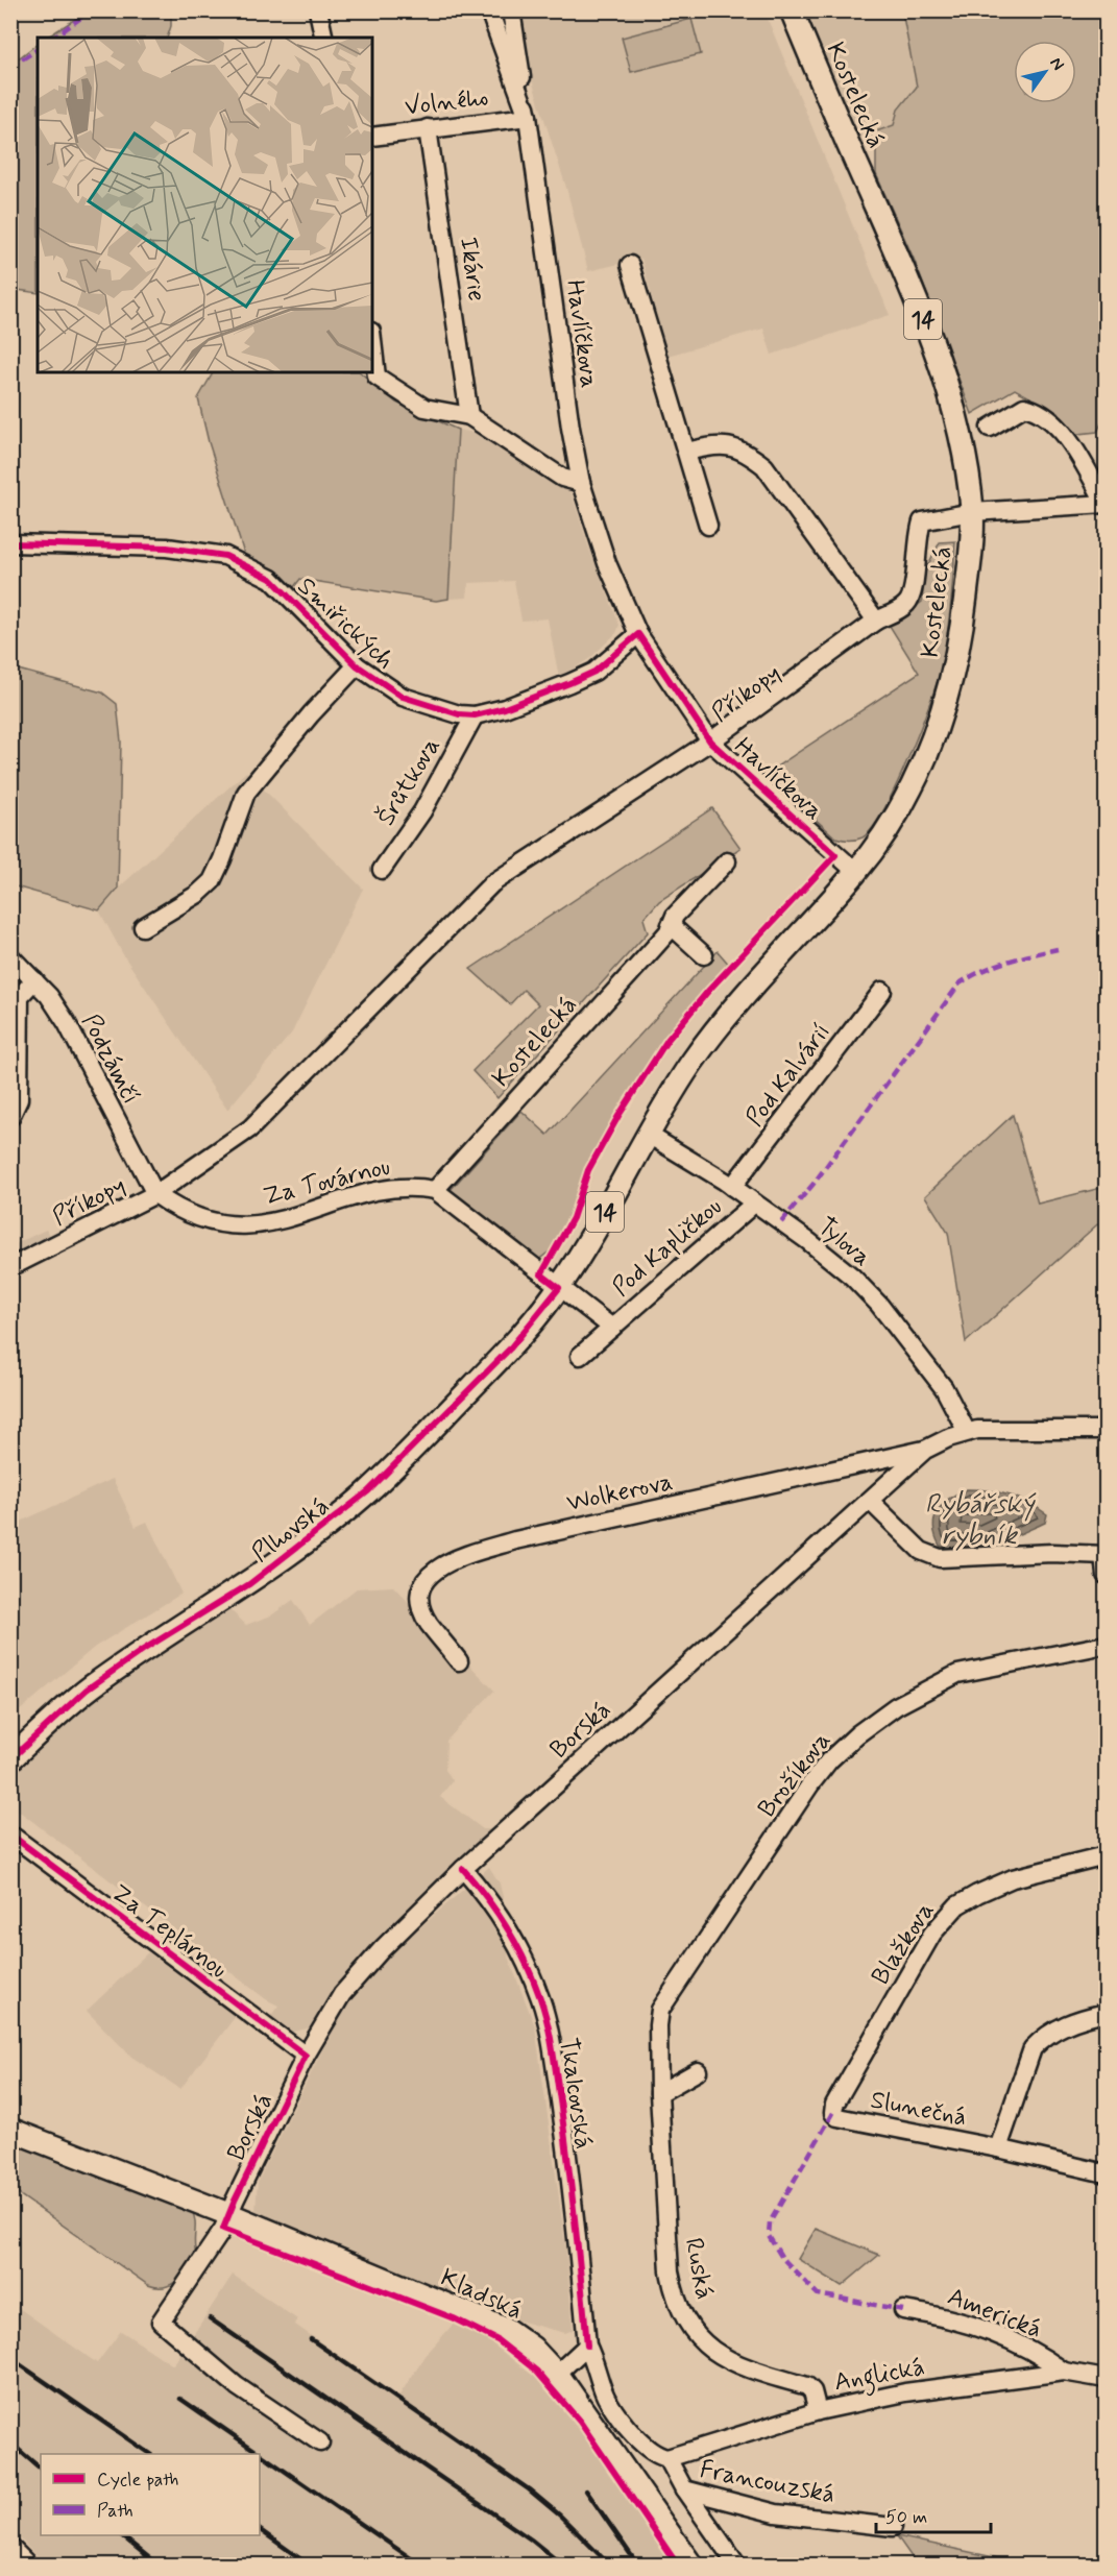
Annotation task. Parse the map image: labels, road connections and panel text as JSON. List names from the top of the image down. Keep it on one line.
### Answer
{"streets":{"main road":["Kostelecká","14","Plhovská","Kladská"],"street":["Volného","Ikárie","Havlíčkova","Smiřických","Příkopy","Šrůtkova","Podzámčí","Pod Kalvárií","Za Továrnou","Tylova","Pod Kapličkou","Wolkerova","Borská","Brožíkova","Za Teplárnou","Blažkova","Tkalcovská","Slunečná","Ruská","Americká","Anglická","Francouzská"]},"crossings":[["Kostelecká","14"],["Kostelecká","Havlíčkova"],["Kostelecká","Příkopy"],["Kostelecká","Za Továrnou"],["Kostelecká","Tylova"],["Volného","Ikárie"],["Volného","Havlíčkova"],["14","Tylova"],["14","Pod Kapličkou"],["14","Plhovská"],["Havlíčkova","Smiřických"],["Havlíčkova","Příkopy"],["Smiřických","Šrůtkova"],["Příkopy","Podzámčí"],["Příkopy","Za Továrnou"],["Podzámčí","Za Továrnou"],["Pod Kalvárií","Tylova"],["Tylova","Pod Kapličkou"],["Tylova","Borská"],["Pod Kapličkou","Plhovská"],["Wolkerova","Borská"],["Borská","Za Teplárnou"],["Borská","Tkalcovská"],["Borská","Kladská"],["Brožíkova","Ruská"],["Blažkova","Slunečná"],["Tkalcovská","Anglická"],["Ruská","Anglická"],["Americká","Anglická"]],"water":["Rybářský rybník"],"legend":["Cycle path","Path"],"scale_bar":"50 m","north":"top right"}
